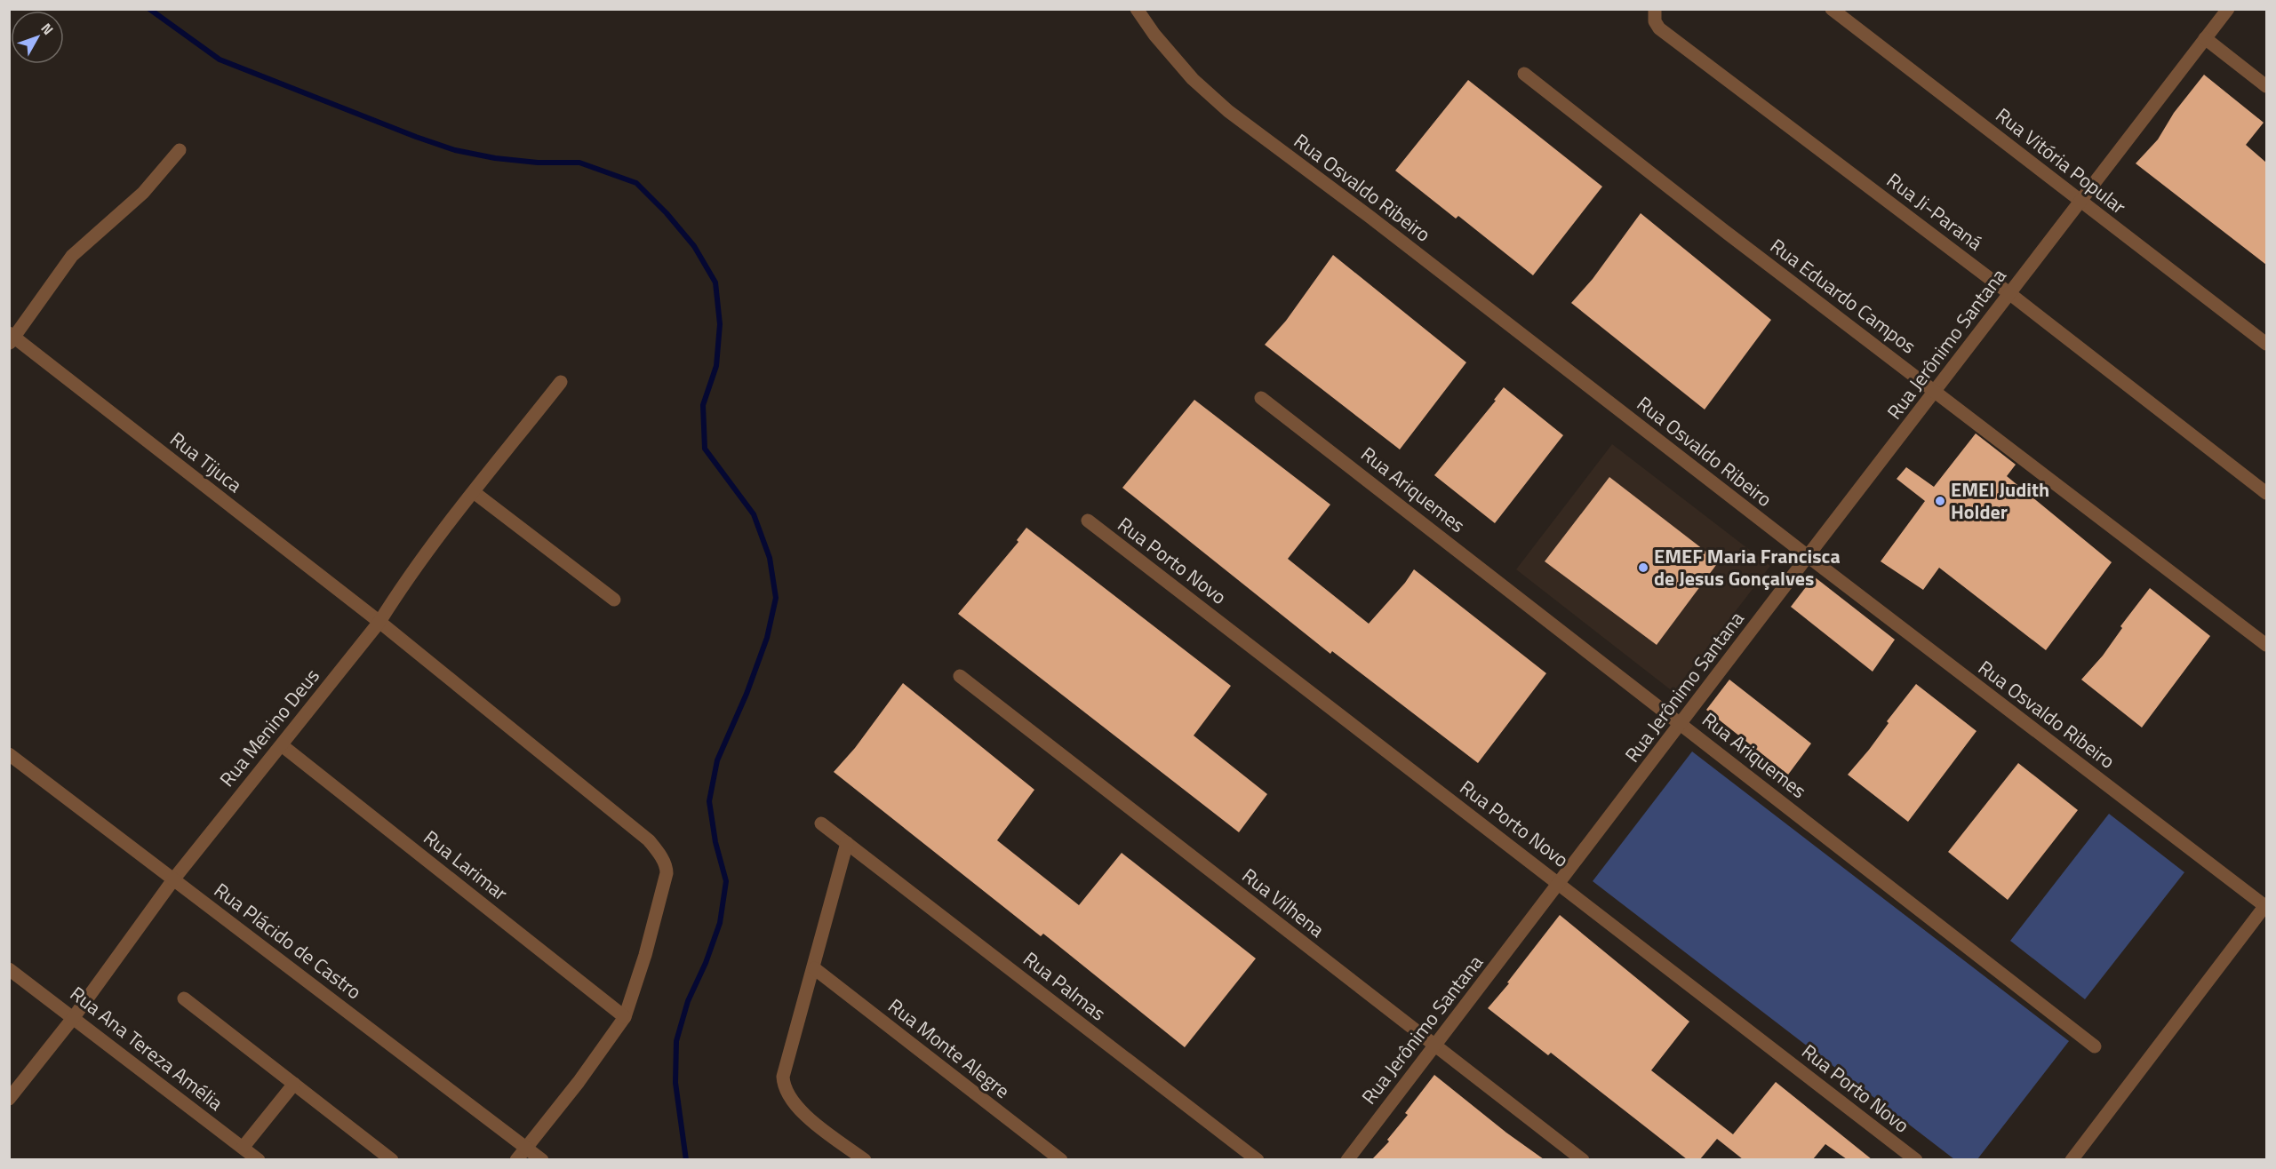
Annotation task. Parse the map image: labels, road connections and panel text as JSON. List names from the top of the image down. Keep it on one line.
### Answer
{"streets":{"street":["Rua Vitória Popular","Rua Osvaldo Ribeiro","Rua Ji-Paraná","Rua Eduardo Campos","Rua Jerônimo Santana","Rua Tijuca","Rua Ariquemes","Rua Porto Novo","Rua Menino Deus","Rua Larimar","Rua Vilhena","Rua Plácido de Castro","Rua Palmas","Rua Ana Tereza Amélia","Rua Monte Alegre"]},"crossings":[["Rua Vitória Popular","Rua Jerônimo Santana"],["Rua Osvaldo Ribeiro","Rua Jerônimo Santana"],["Rua Ji-Paraná","Rua Jerônimo Santana"],["Rua Eduardo Campos","Rua Jerônimo Santana"],["Rua Jerônimo Santana","Rua Ariquemes"],["Rua Jerônimo Santana","Rua Porto Novo"],["Rua Jerônimo Santana","Rua Vilhena"],["Rua Tijuca","Rua Menino Deus"],["Rua Tijuca","Rua Larimar"],["Rua Tijuca","Rua Plácido de Castro"],["Rua Menino Deus","Rua Larimar"],["Rua Menino Deus","Rua Plácido de Castro"],["Rua Menino Deus","Rua Ana Tereza Amélia"]],"places":["EMEI Judith Holder","EMEF Maria Francisca de Jesus Gonçalves"],"north":"top right"}
